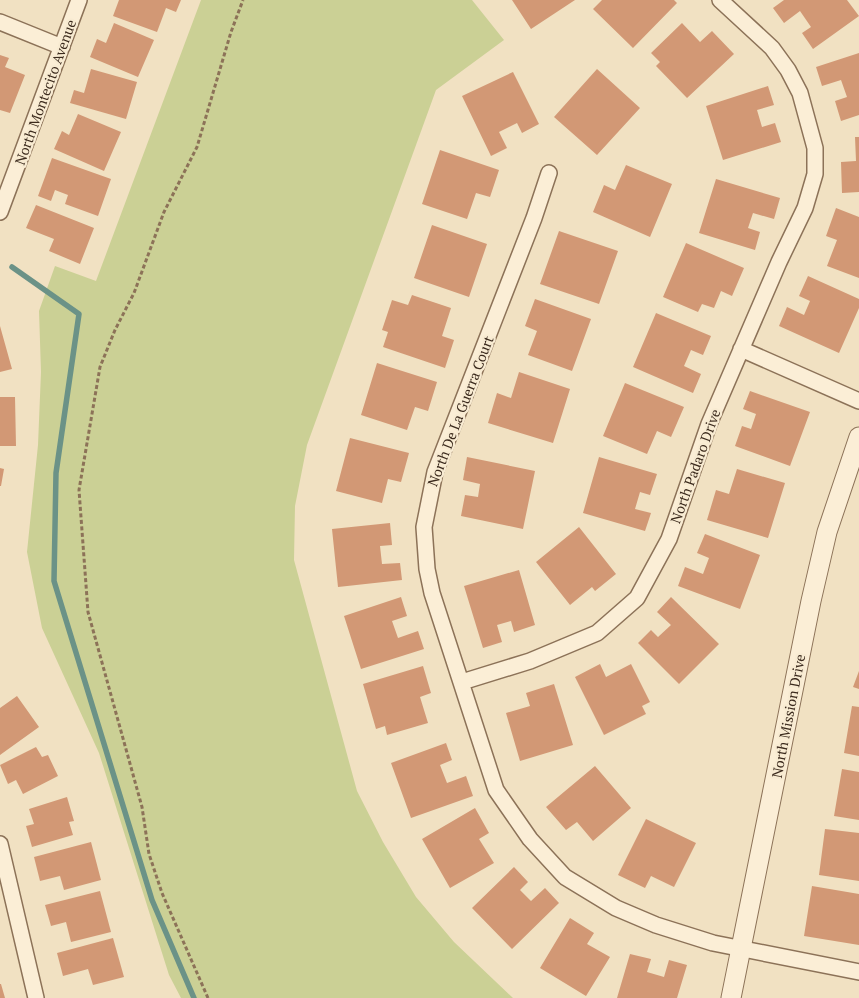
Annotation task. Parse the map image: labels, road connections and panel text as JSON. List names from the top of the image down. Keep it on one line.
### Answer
{"streets":{"street":["North Montecito Avenue","North De La Guerra Court","North Padaro Drive","North Mission Drive"]},"crossings":[["North De La Guerra Court","North Padaro Drive"],["North De La Guerra Court","North Mission Drive"]]}
